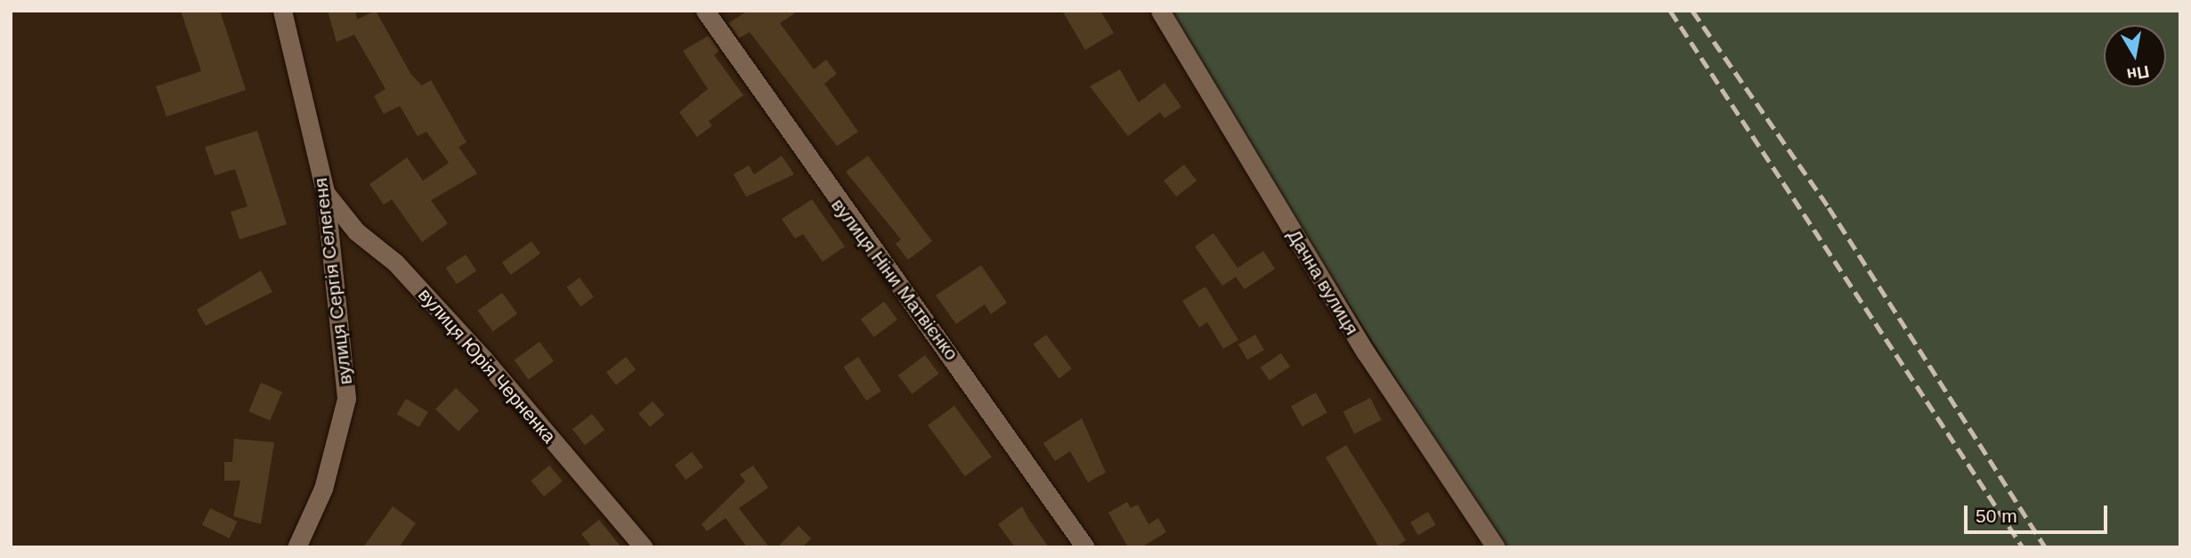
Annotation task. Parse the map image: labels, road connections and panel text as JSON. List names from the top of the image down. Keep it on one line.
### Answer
{"streets":{"street":["вулиця Ніни Матвієнко","вулиця Сергія Селегеня","Дачна вулиця","вулиця Юрія Черненка"]},"crossings":[["вулиця Сергія Селегеня","вулиця Юрія Черненка"]],"scale_bar":"50 m","north":"bottom"}
